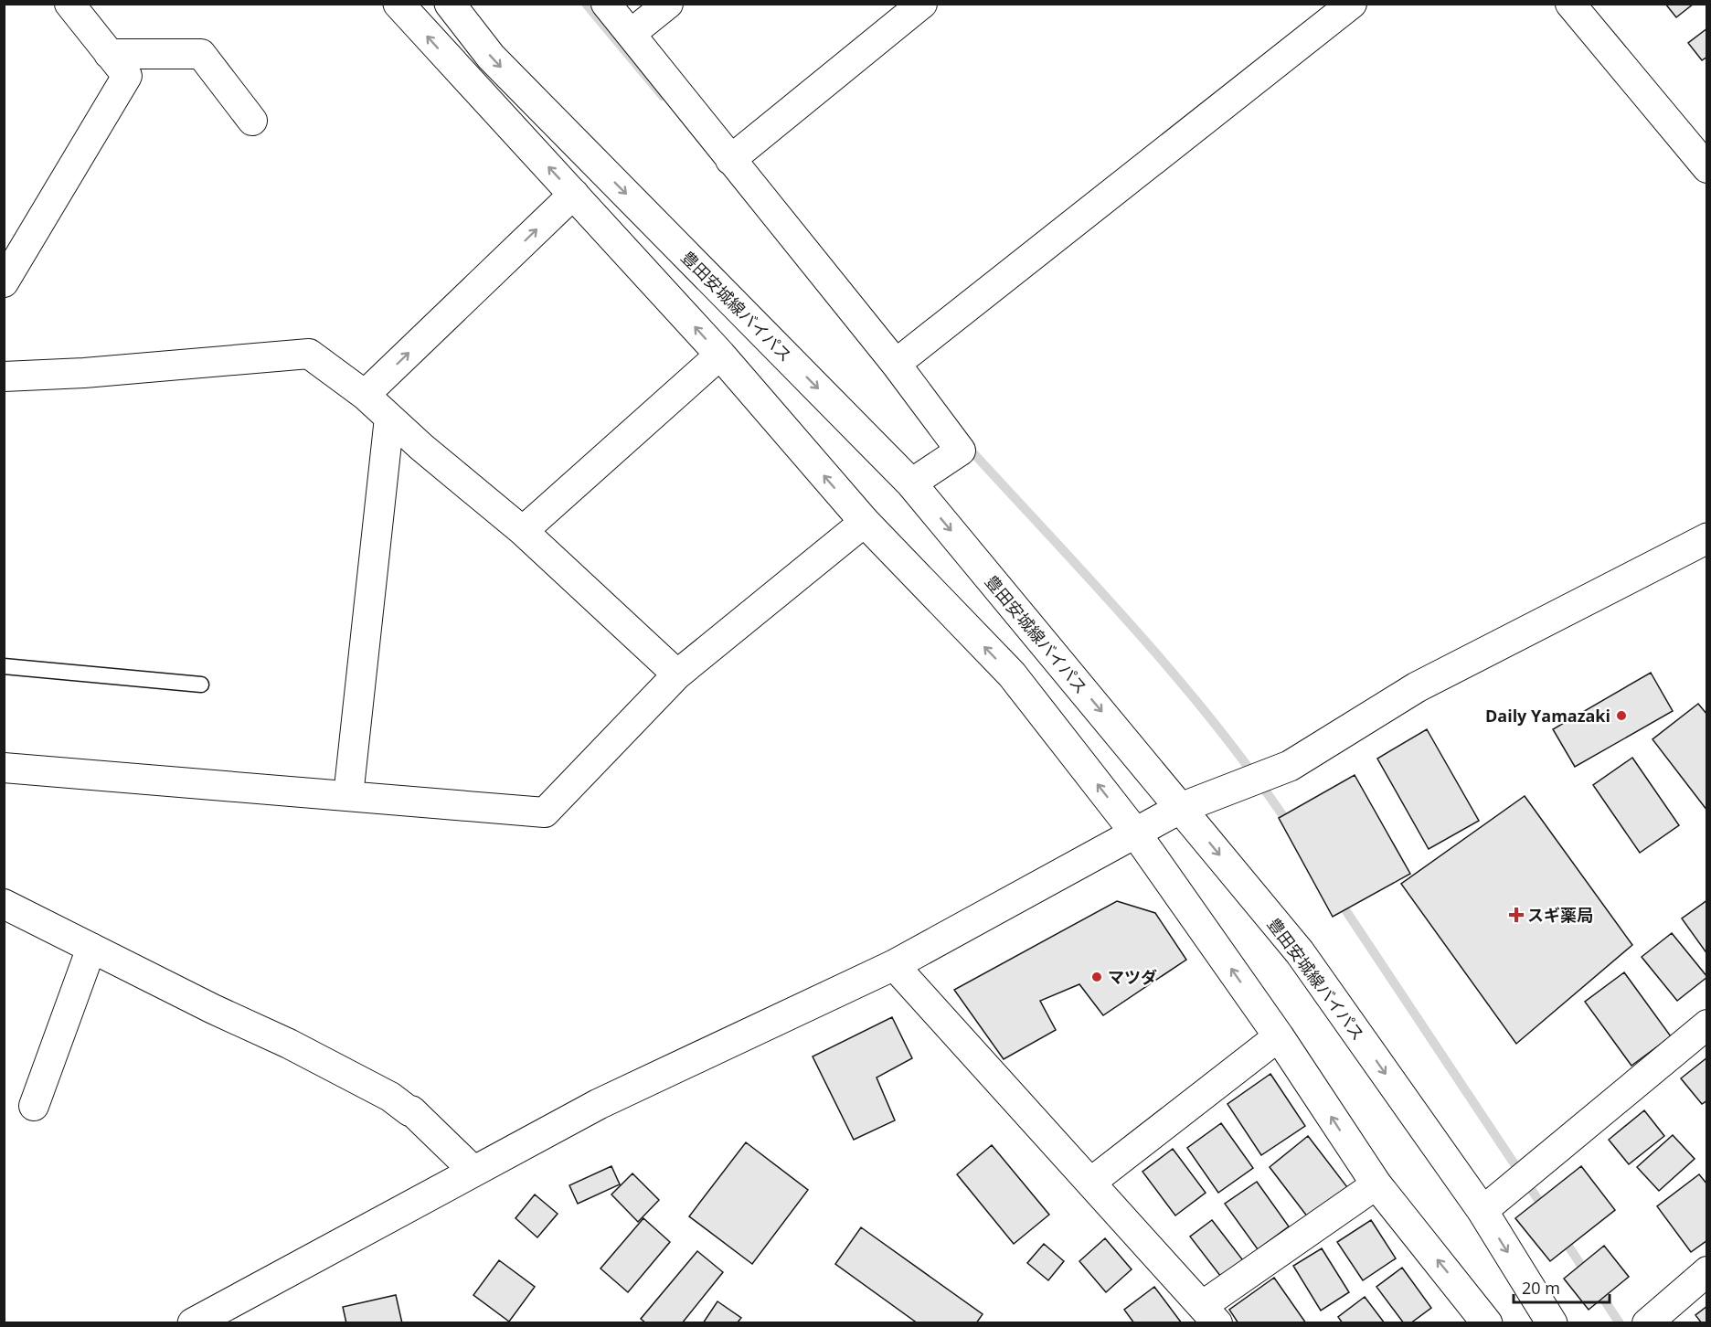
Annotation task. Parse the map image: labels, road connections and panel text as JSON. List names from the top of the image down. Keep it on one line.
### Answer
{"streets":{"main road":["豊田安城線バイパス"]},"places":{"other":["Daily Yamazaki","マツダ"],"health":["スギ薬局"]},"scale_bar":"20 m"}
